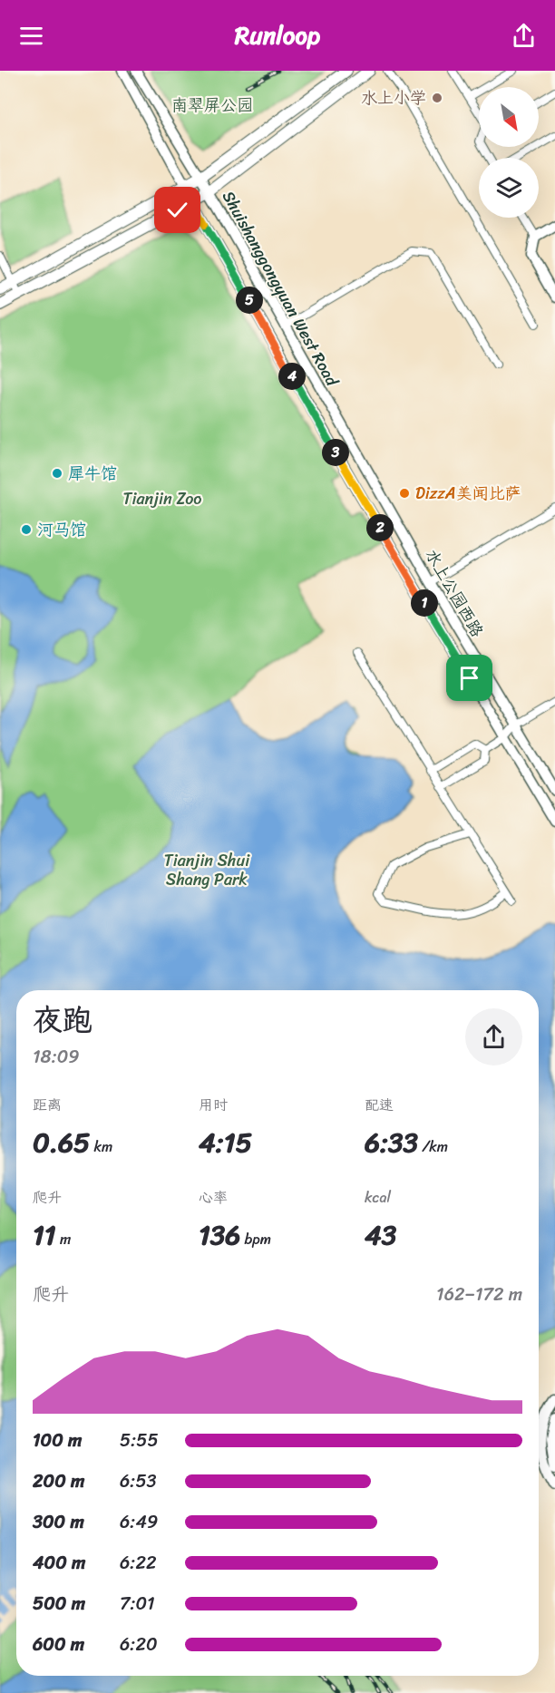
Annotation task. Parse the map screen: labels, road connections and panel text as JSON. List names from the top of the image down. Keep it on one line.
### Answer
{"streets":{"main road":["Shuishanggongyuan West Road","水上公园西路"]},"crossings":[["Shuishanggongyuan West Road","水上公园西路"]],"parks":["南翠屏公园","Tianjin Zoo","Tianjin Shui Shang Park"],"places":["水上小学","犀牛馆","DizzA美闻比萨","河马馆"],"north":"bottom right","page":{"header":"Runloop","pins":["5","4","3","2","1"],"heading":["夜跑","18:09"],"stats":[["距离","0.65 km"],["用时","4:15"],["配速","6:33 /km"],["爬升","11 m"],["心率","136 bpm"],["kcal","43"]],"chart":["爬升","162–172 m"],"list":[{"name":"100 m","note":"5:55"},{"name":"200 m","note":"6:53"},{"name":"300 m","note":"6:49"},{"name":"400 m","note":"6:22"},{"name":"500 m","note":"7:01"},{"name":"600 m","note":"6:20"}]}}
